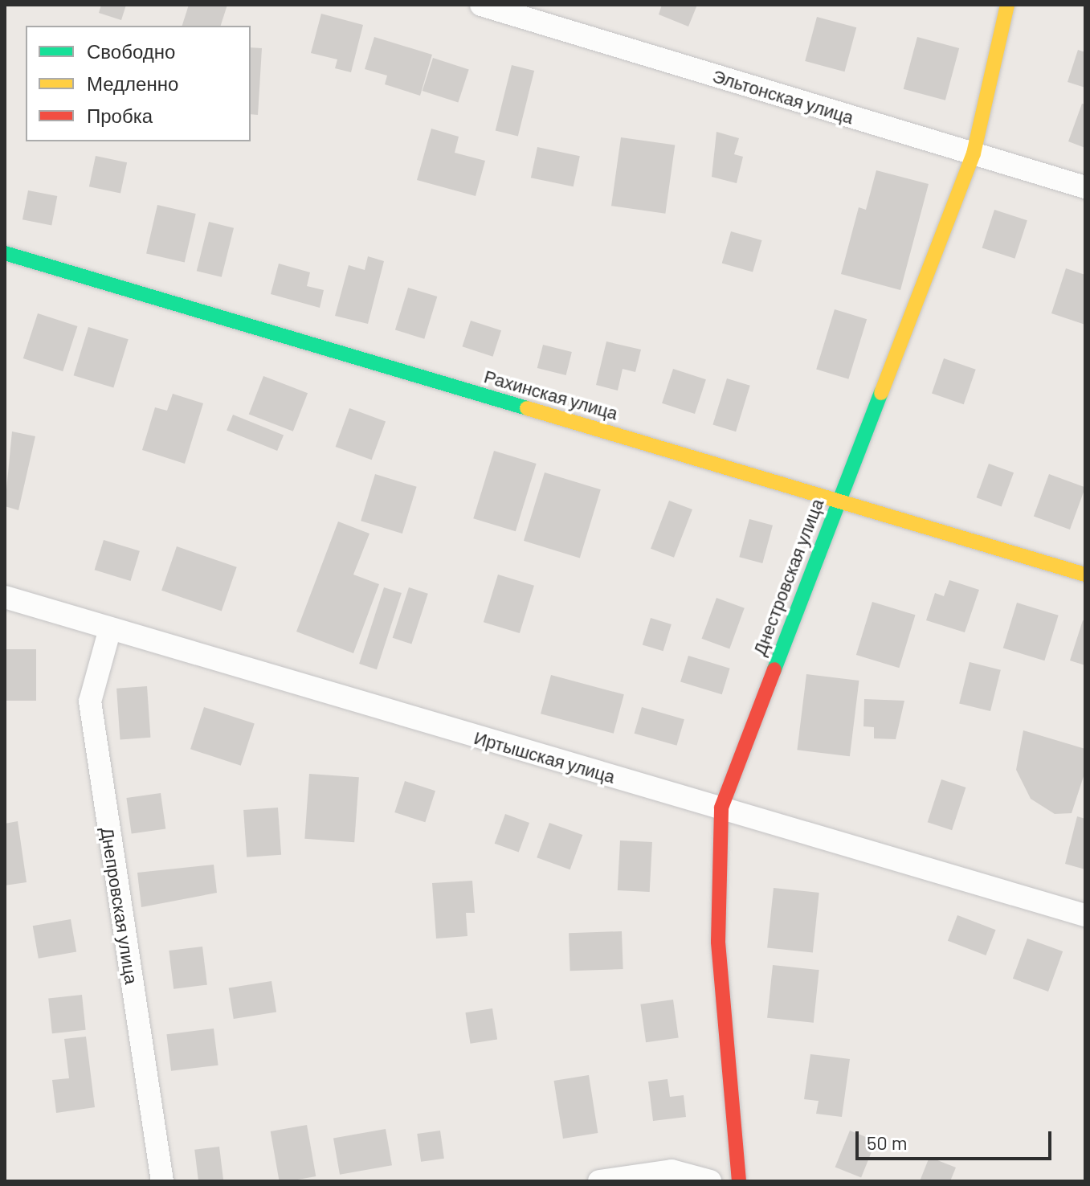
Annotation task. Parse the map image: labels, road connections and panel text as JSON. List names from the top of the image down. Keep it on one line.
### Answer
{"streets":{"street":["Эльтонская улица","Рахинская улица","Днестровская улица","Иртышская улица","Днепровская улица"]},"crossings":[["Эльтонская улица","Днестровская улица"],["Рахинская улица","Днестровская улица"],["Днестровская улица","Иртышская улица"],["Иртышская улица","Днепровская улица"]],"legend":["Свободно","Медленно","Пробка"],"scale_bar":"50 m"}
